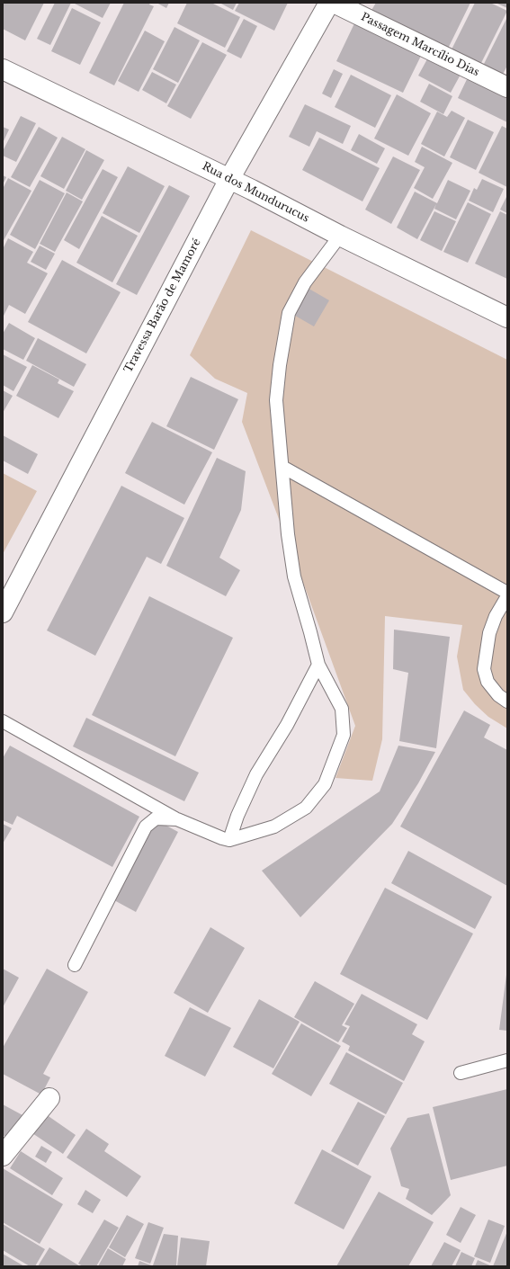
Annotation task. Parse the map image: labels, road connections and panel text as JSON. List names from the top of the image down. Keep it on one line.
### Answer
{"streets":{"street":["Passagem Marcílio Dias","Rua dos Mundurucus","Travessa Barão de Mamoré"]},"crossings":[["Rua dos Mundurucus","Travessa Barão de Mamoré"]]}
